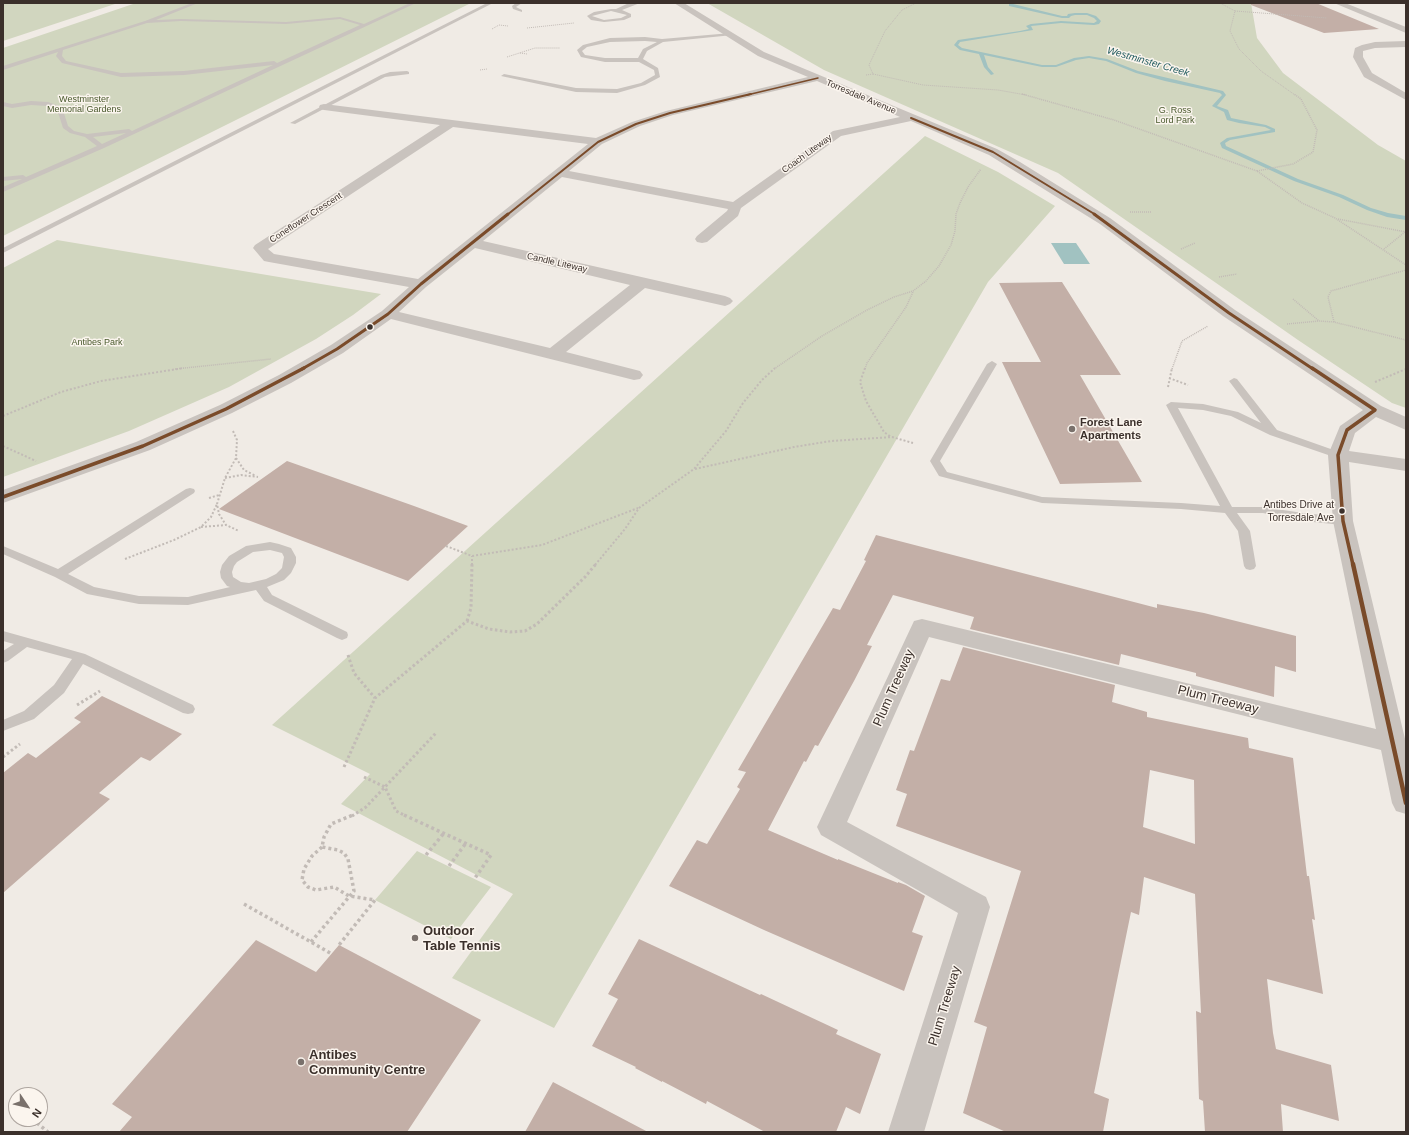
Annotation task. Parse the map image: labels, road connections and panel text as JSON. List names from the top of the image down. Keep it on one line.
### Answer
{"streets":{"street":["Torresdale Avenue","Coach Liteway","Coneflower Crescent","Candle Liteway","Plum Treeway"]},"crossings":[["Torresdale Avenue","Coach Liteway"]],"water":["Westminster Creek"],"parks":["Westminster Memorial Gardens","G. Ross Lord Park","Antibes Park"],"places":["Forest Lane Apartments","Antibes Drive at Torresdale Ave","Outdoor Table Tennis","Antibes Community Centre"],"north":"bottom right"}
